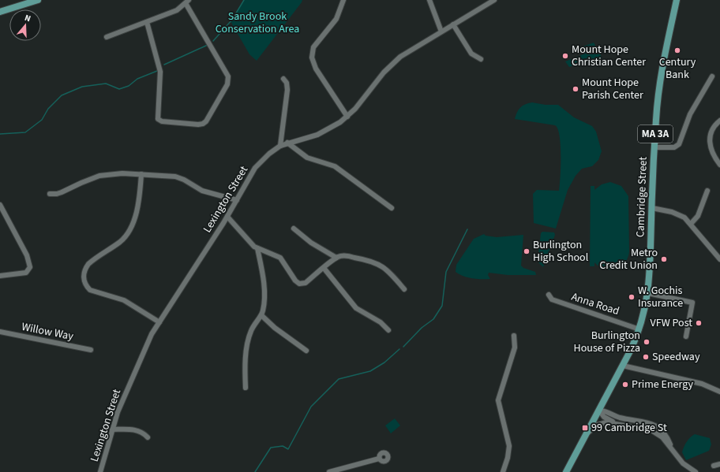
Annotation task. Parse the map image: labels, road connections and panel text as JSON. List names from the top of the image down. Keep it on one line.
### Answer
{"streets":{"main road":["MA 3A","Cambridge Street"],"street":["Lexington Street","Anna Road","Willow Way"]},"crossings":[["Cambridge Street","Anna Road"]],"parks":["Sandy Brook Conservation Area"],"places":{"other":["Century Bank","Mount Hope Christian Center","Mount Hope Parish Center","Burlington High School","Metro Credit Union","W. Gochis Insurance","VFW Post","Burlington House of Pizza","Speedway","Prime Energy"],"transit":["99 Cambridge St"]},"north":"top"}
